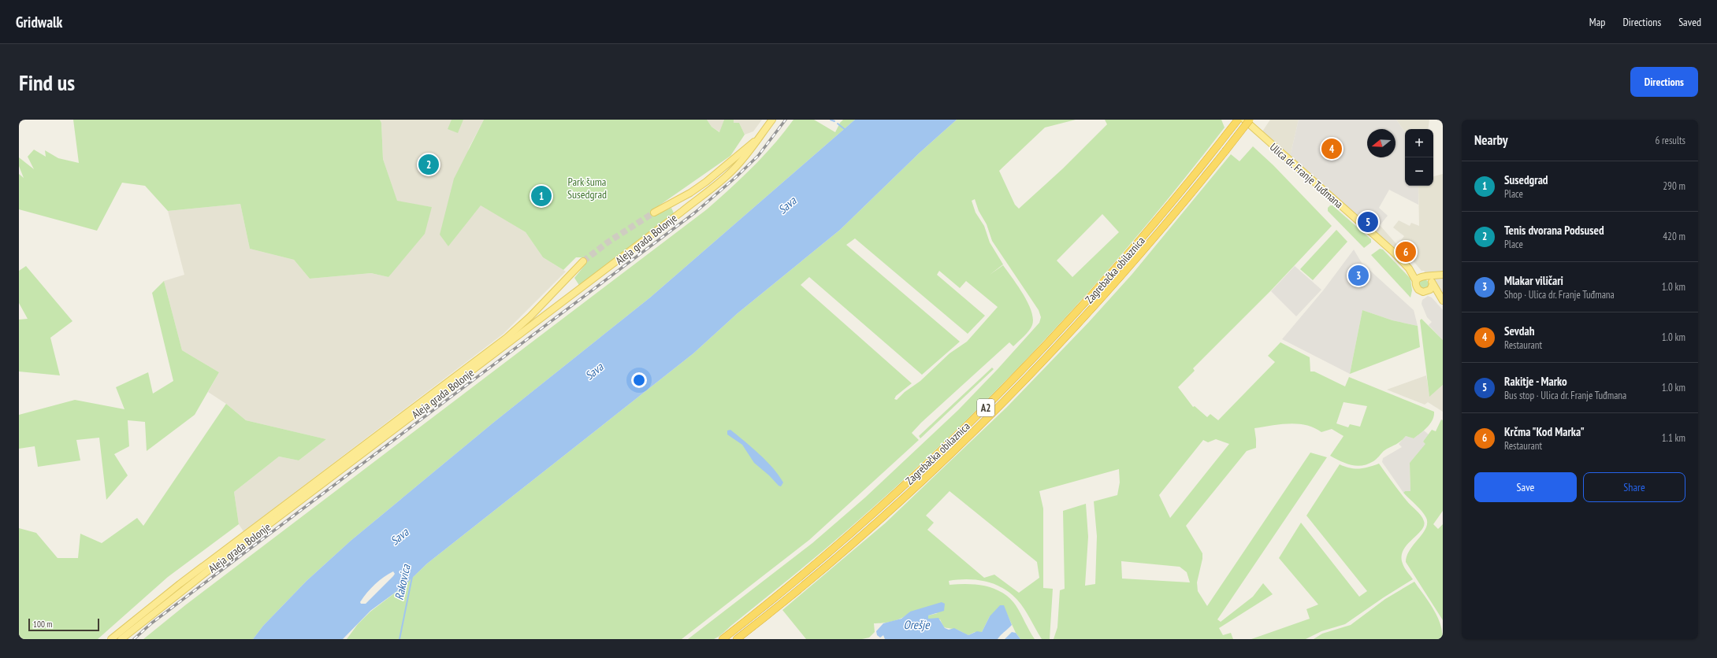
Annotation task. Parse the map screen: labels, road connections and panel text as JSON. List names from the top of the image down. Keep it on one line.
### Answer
{"streets":{"highway":["Zagrebačka obilaznica","A2"],"main road":["Ulica dr. Franje Tuđmana","Aleja grada Bolonje"]},"water":["Sava","Rakovica","Orešje"],"parks":["Park šuma Susedgrad"],"scale_bar":"100 m","north":"left","page":{"header":"Gridwalk","nav":["Map","Directions","Saved"],"buttons":["Directions",["Save","Share"]],"title":"Find us","heading":["Nearby","6 results"],"map_buttons":["+","−"],"pins":["4","2","1","5","6","3"],"list":[{"mark":"1","name":"Susedgrad","note":"Place","value":"290 m"},{"mark":"2","name":"Tenis dvorana Podsused","note":"Place","value":"420 m"},{"mark":"3","name":"Mlakar viličari","note":"Shop · Ulica dr. Franje Tuđmana","value":"1.0 km"},{"mark":"4","name":"Sevdah","note":"Restaurant","value":"1.0 km"},{"mark":"5","name":"Rakitje - Marko","note":"Bus stop · Ulica dr. Franje Tuđmana","value":"1.0 km"},{"mark":"6","name":"Krčma \"Kod Marka\"","note":"Restaurant","value":"1.1 km"}],"scale":"100 m"}}
